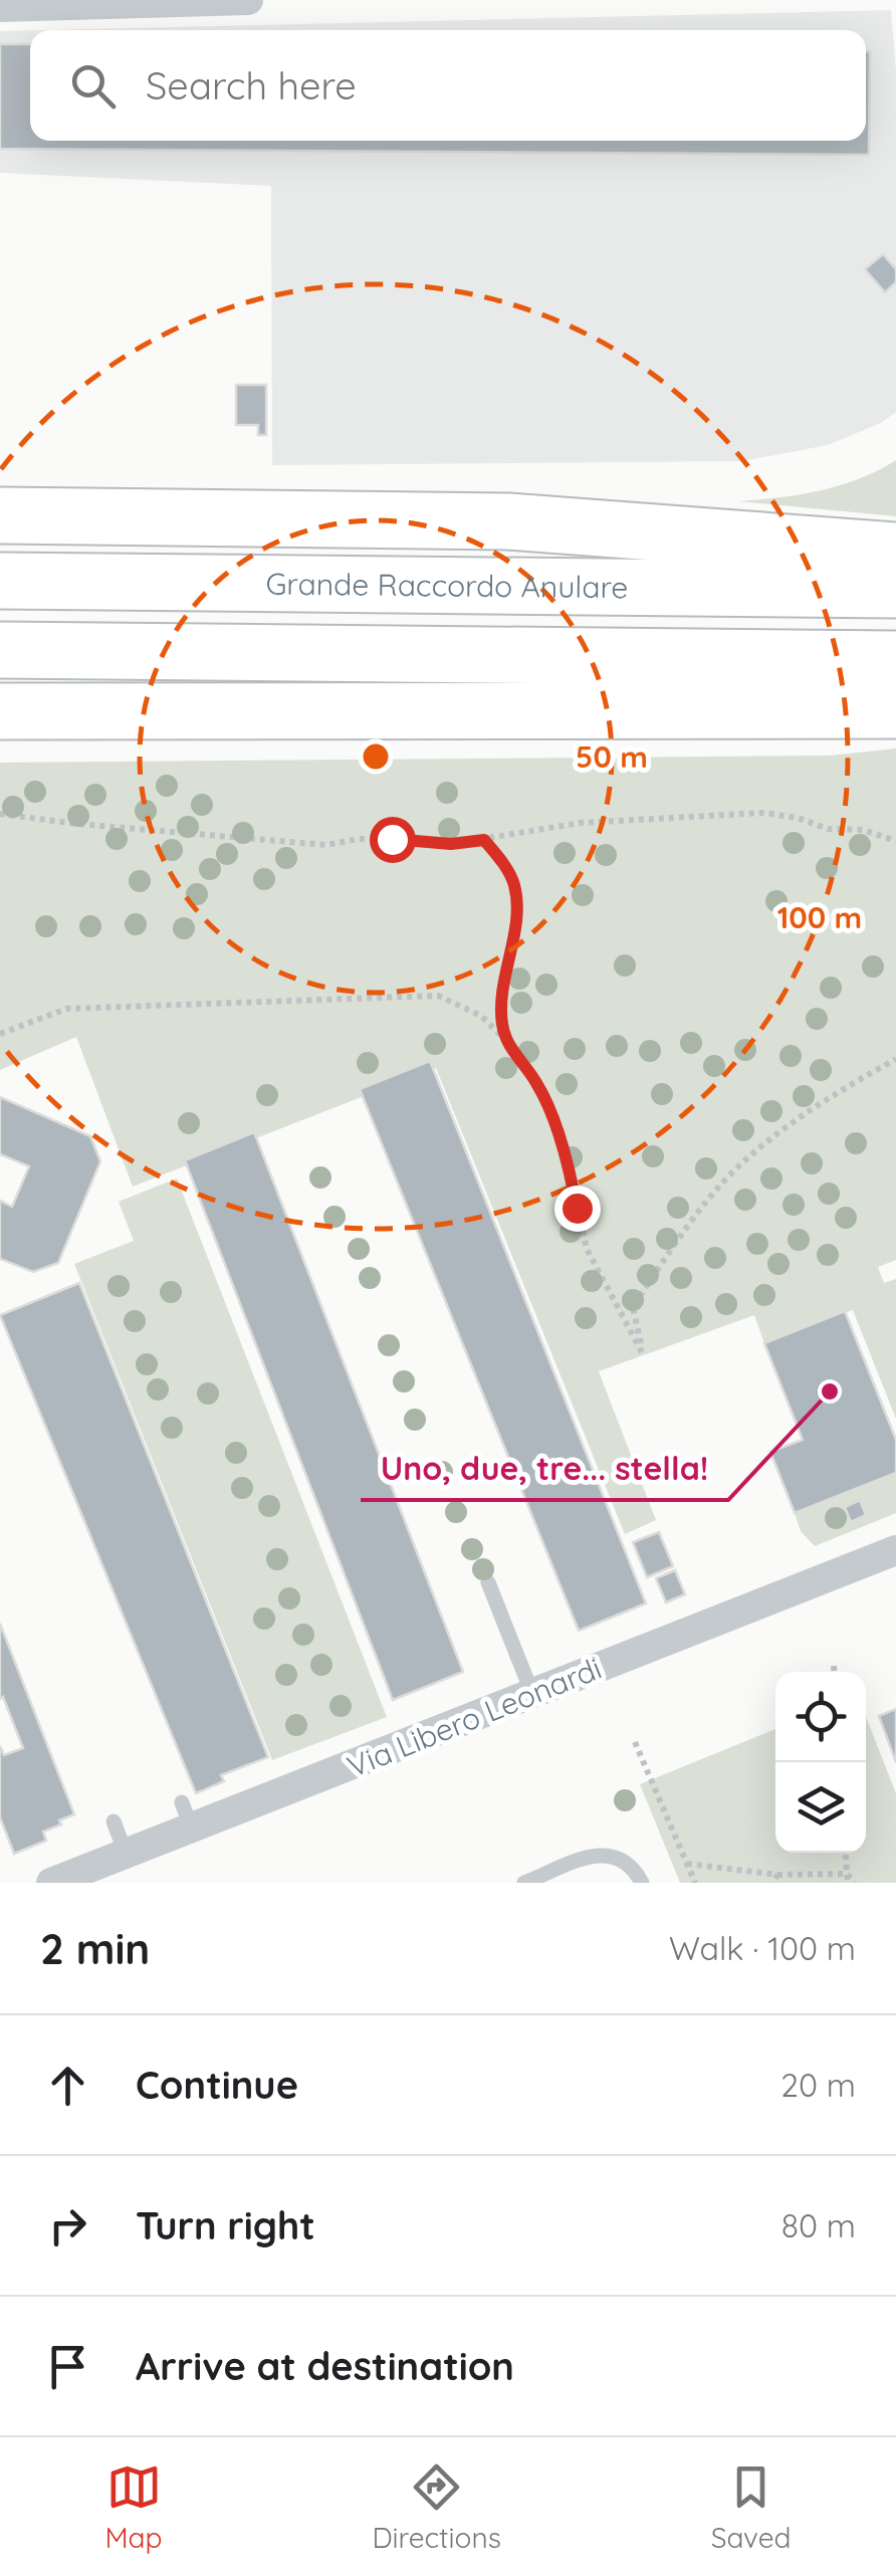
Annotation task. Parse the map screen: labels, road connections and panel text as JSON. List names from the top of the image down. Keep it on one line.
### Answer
{"streets":{"highway":["Grande Raccordo Anulare"],"street":["Via Libero Leonardi"]},"places":["Uno, due, tre... stella!"],"page":{"search":"Search here","heading":["2 min","Walk · 100 m"],"list":[["Continue","20 m"],["Turn right","80 m"],"Arrive at destination"],"nav":["Map","Directions","Saved"]},"rings":["50 m","100 m"]}
